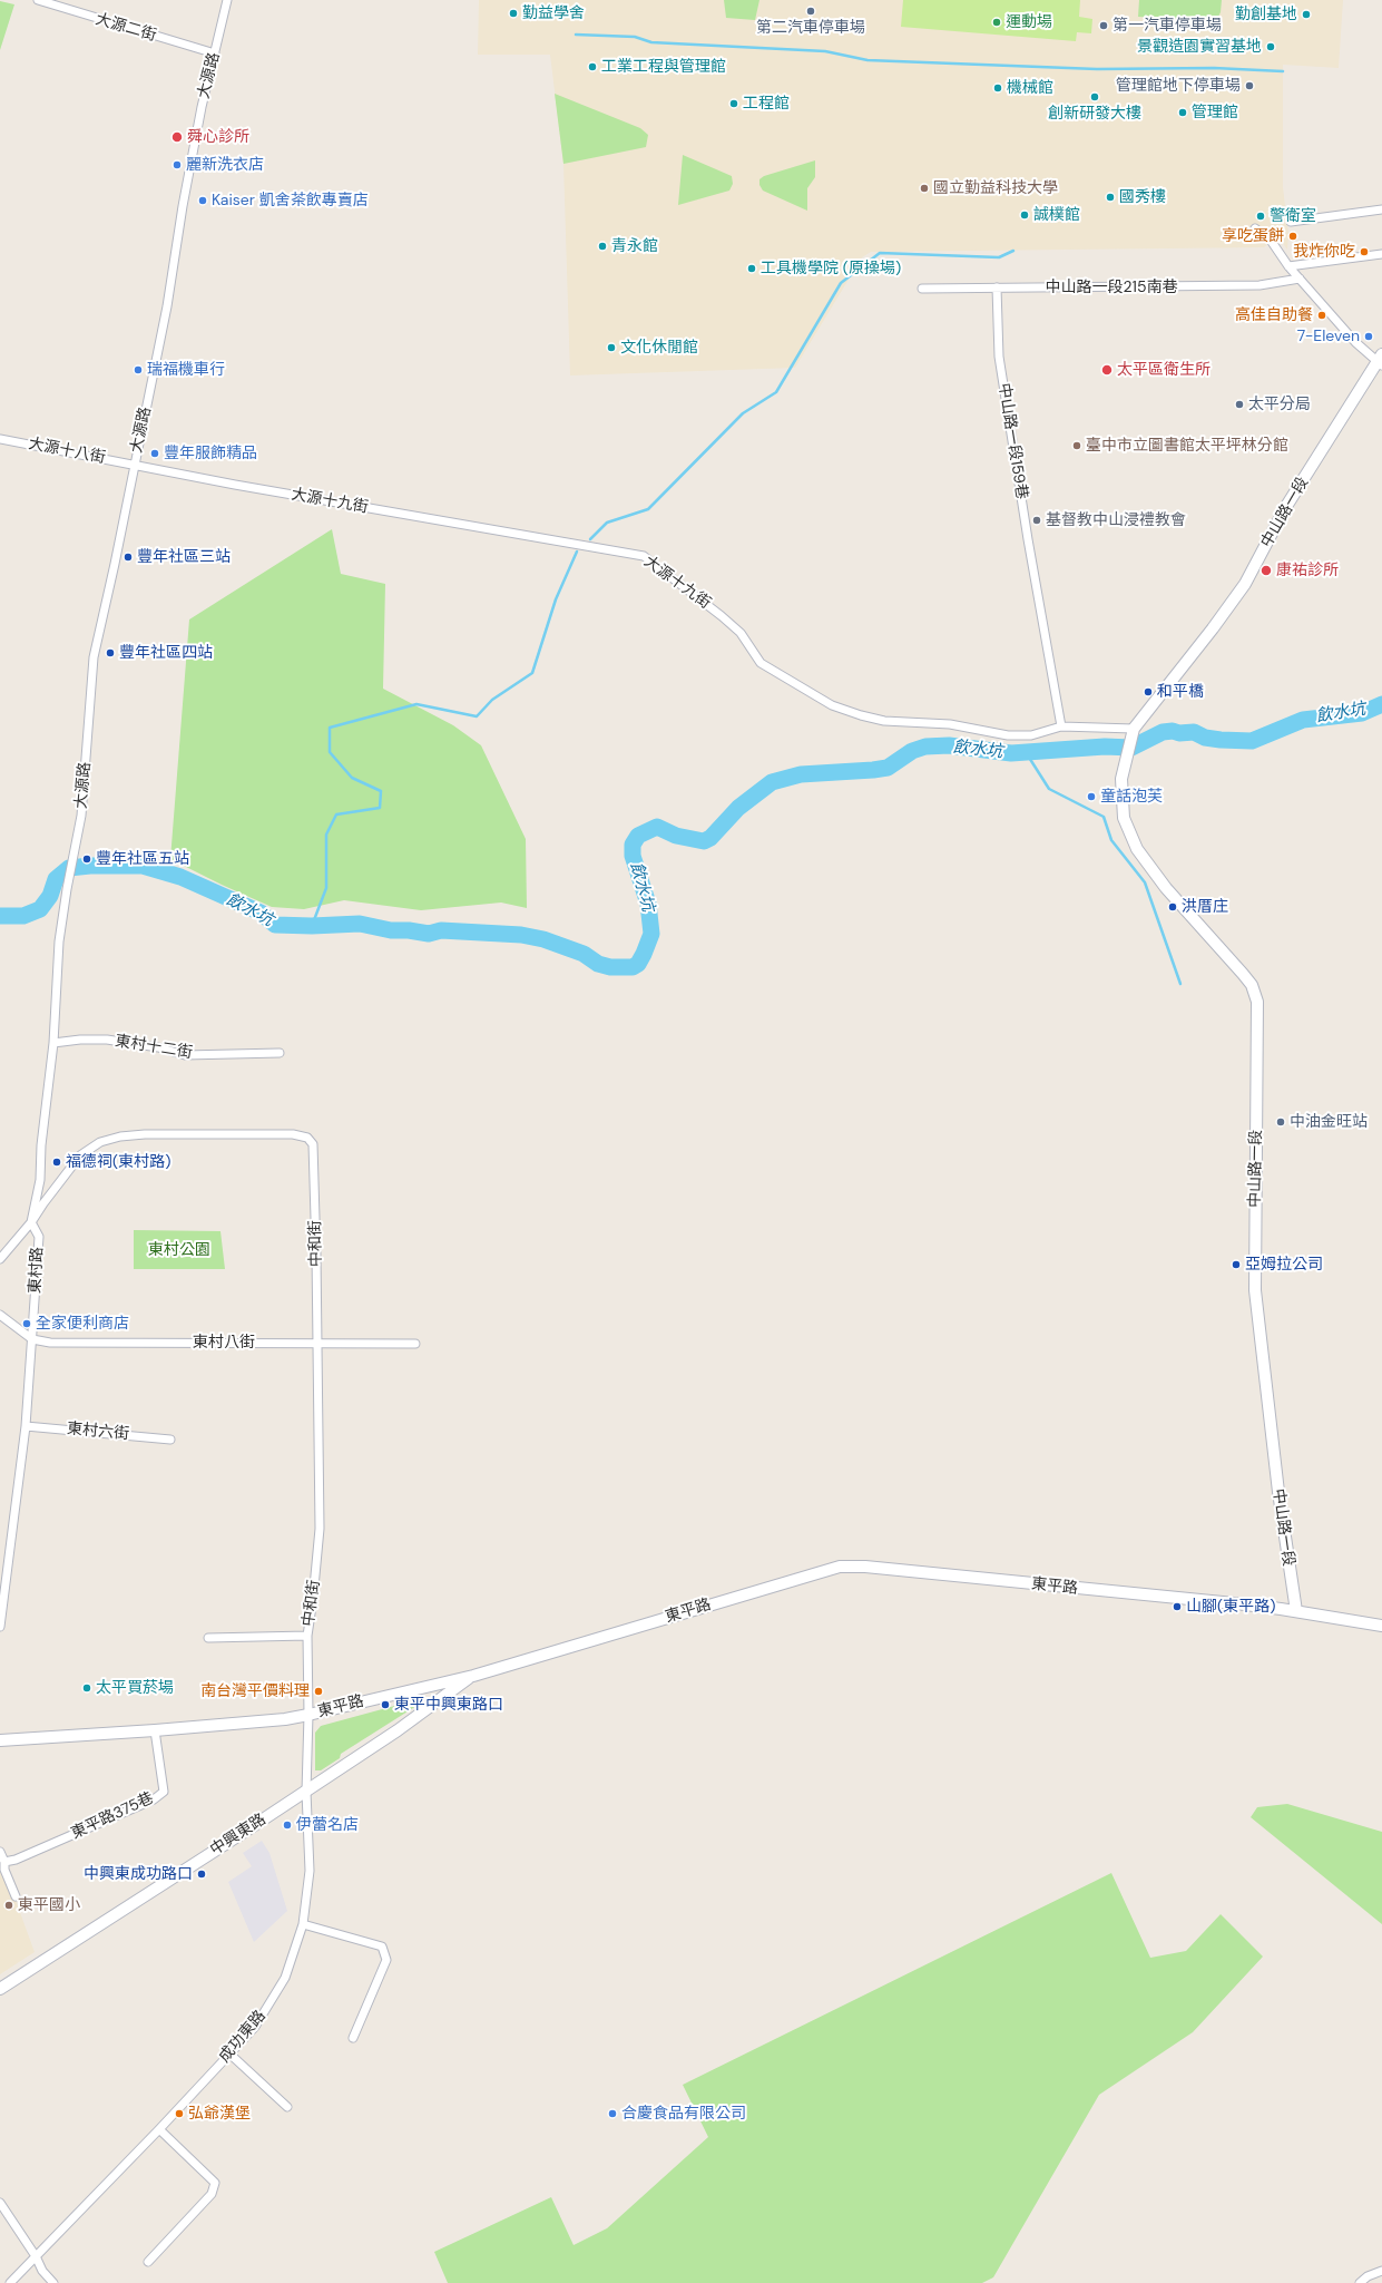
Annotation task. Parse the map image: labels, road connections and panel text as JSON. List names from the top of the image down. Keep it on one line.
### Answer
{"streets":{"main road":["中山路一段","東平路","中興東路"],"street":["大源二街","大源路","中山路一段215南巷","中山路一段159巷","大源十八街","大源十九街","東村十二街","中和街","東村路","東村八街","東村六街","東平路375巷","成功東路"]},"crossings":[["大源二街","大源路"],["大源路","大源十八街"],["大源路","大源十九街"],["大源路","東村路"],["中山路一段215南巷","中山路一段159巷"],["中山路一段159巷","大源十九街"],["大源十八街","大源十九街"],["大源十九街","中山路一段"],["中山路一段","東平路"],["東村十二街","東村路"],["中和街","東村路"],["中和街","東村八街"],["中和街","東平路"],["中和街","成功東路"],["東村路","東村八街"],["東村路","東村六街"],["東平路","東平路375巷"],["東平路","中興東路"],["東平路","成功東路"],["中興東路","成功東路"]],"water":["飲水坑"],"parks":["東村公園"],"places":["第二汽車停車場","勤益學舍","勤創基地","運動場","第一汽車停車場","景觀造園實習基地","工業工程與管理館","管理館地下停車場","機械館","創新研發大樓","工程館","管理館","舜心診所","麗新洗衣店","國立勤益科技大學","國秀樓","Kaiser 凱舍茶飲專賣店","誠樸館","警衛室","享吃蛋餅","青永館","我炸你吃","工具機學院 (原操場)","高佳自助餐","7-Eleven","文化休閒館","瑞福機車行","太平區衛生所","太平分局","臺中市立圖書館太平坪林分館","豐年服飾精品","基督教中山浸禮教會","豐年社區三站","康祐診所","豐年社區四站","和平橋","童話泡芙","豐年社區五站","洪厝庄","中油金旺站","福德祠(東村路)","亞姆拉公司","全家便利商店","山腳(東平路)","太平買菸場","南台灣平價料理","東平中興東路口","伊蕾名店","中興東成功路口","東平國小","弘爺漢堡","合慶食品有限公司"]}
